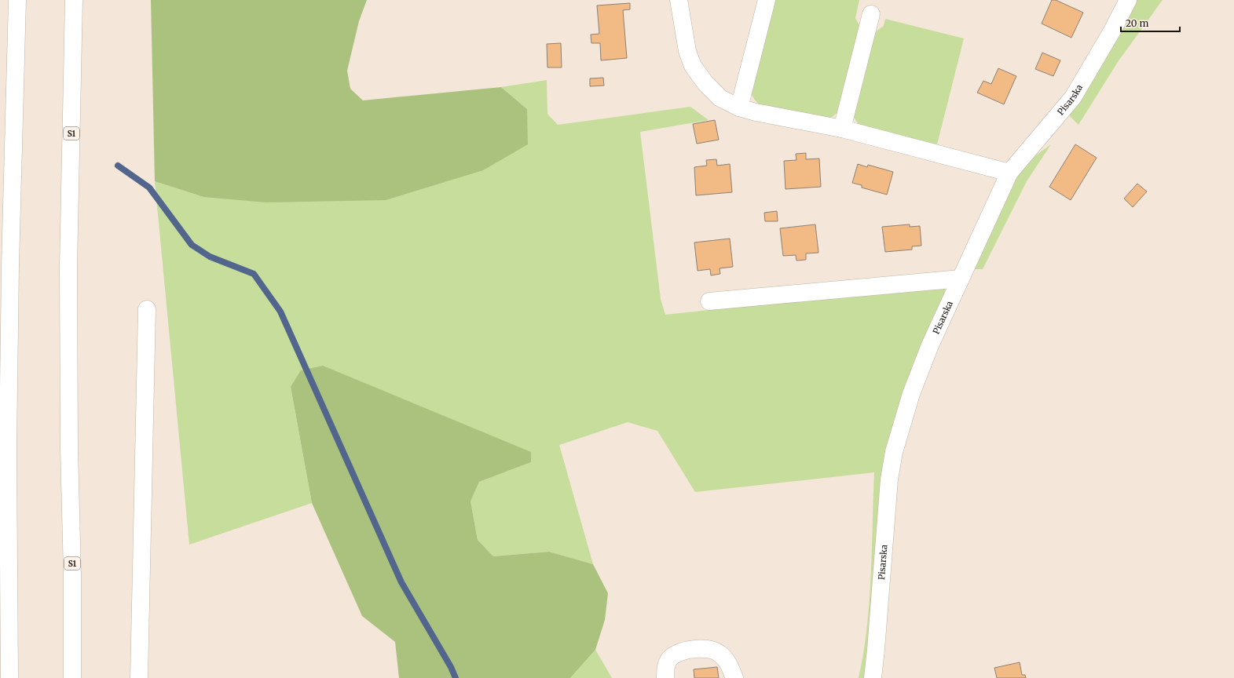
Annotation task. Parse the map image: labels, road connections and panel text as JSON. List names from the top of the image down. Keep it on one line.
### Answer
{"streets":{"main road":["Pisarska","S1"]},"scale_bar":"20 m"}
